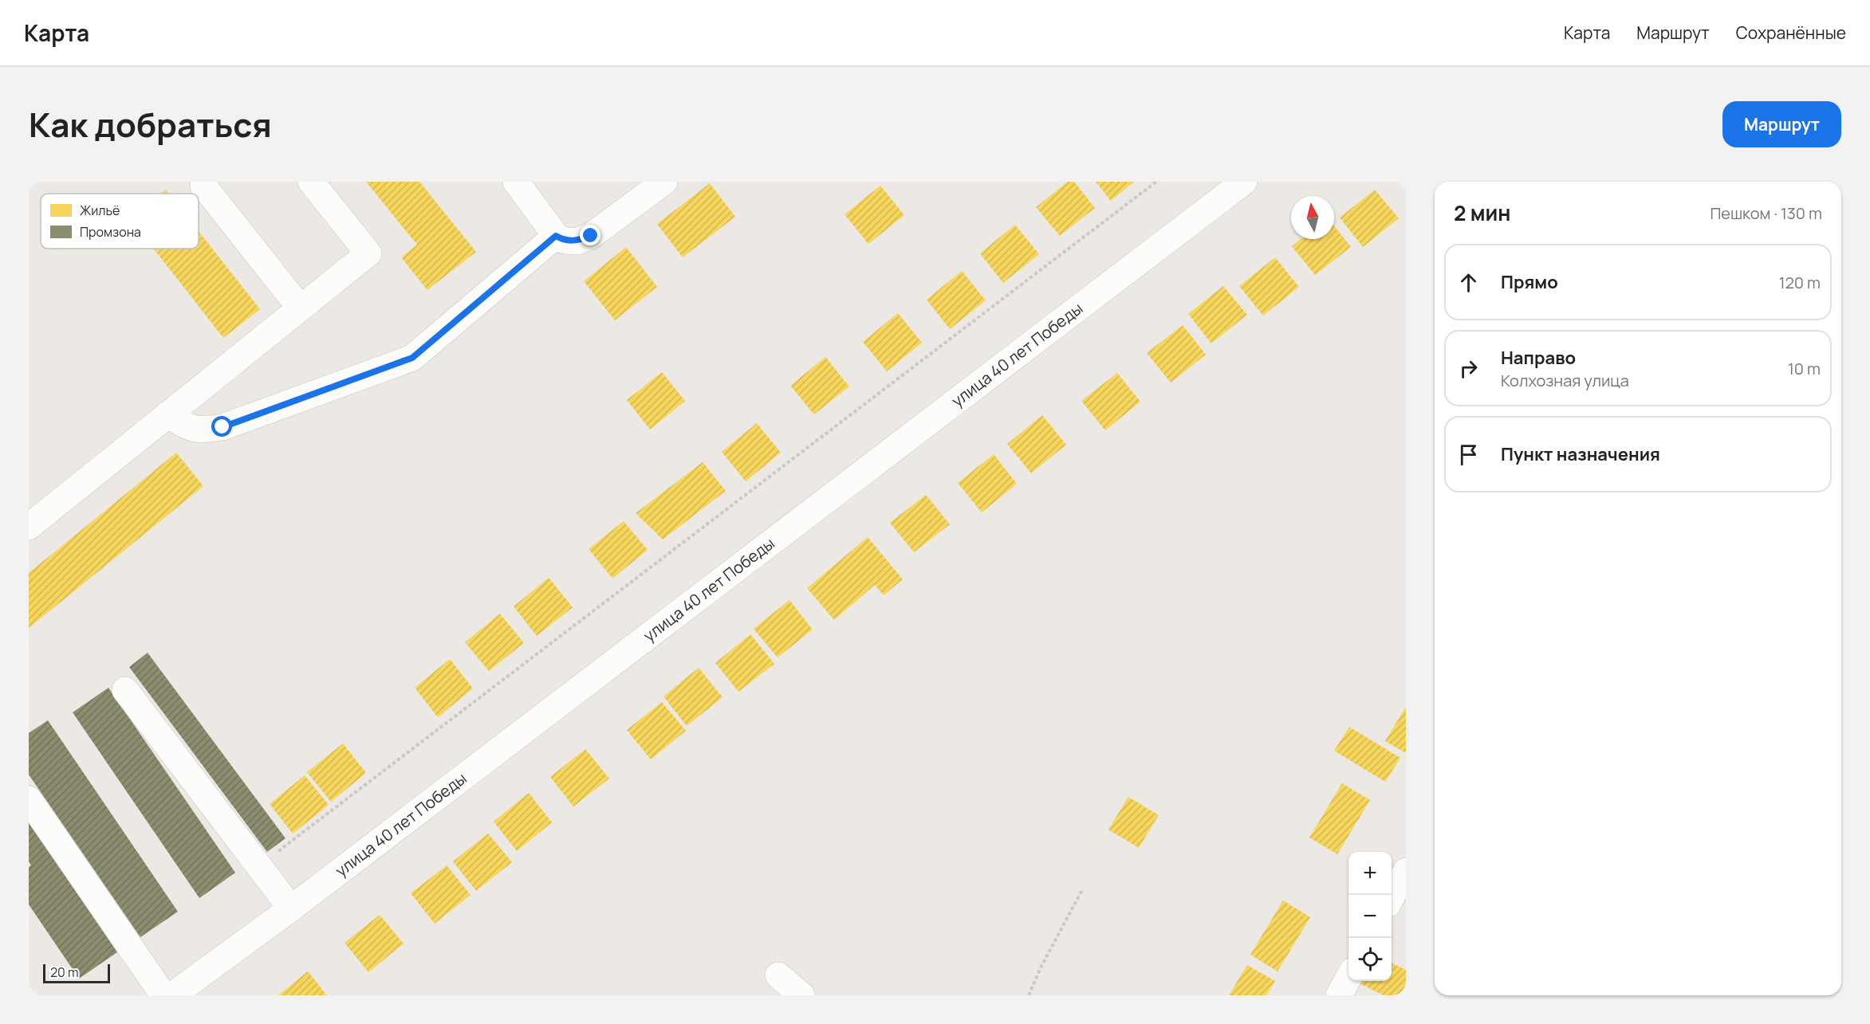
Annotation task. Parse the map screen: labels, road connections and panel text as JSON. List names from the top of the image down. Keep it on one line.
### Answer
{"streets":{"street":["улица 40 лет Победы"]},"legend":["Жильё","Промзона"],"scale_bar":"20 m","north":"top","page":{"header":"Карта","nav":["Карта","Маршрут","Сохранённые"],"title":"Как добраться","buttons":"Маршрут","heading":["2 мин","Пешком · 130 m"],"list":[["Прямо","120 m"],["Направо","Колхозная улица","10 m"],"Пункт назначения"],"map_buttons":["+","−"],"scale":"20 m"}}
